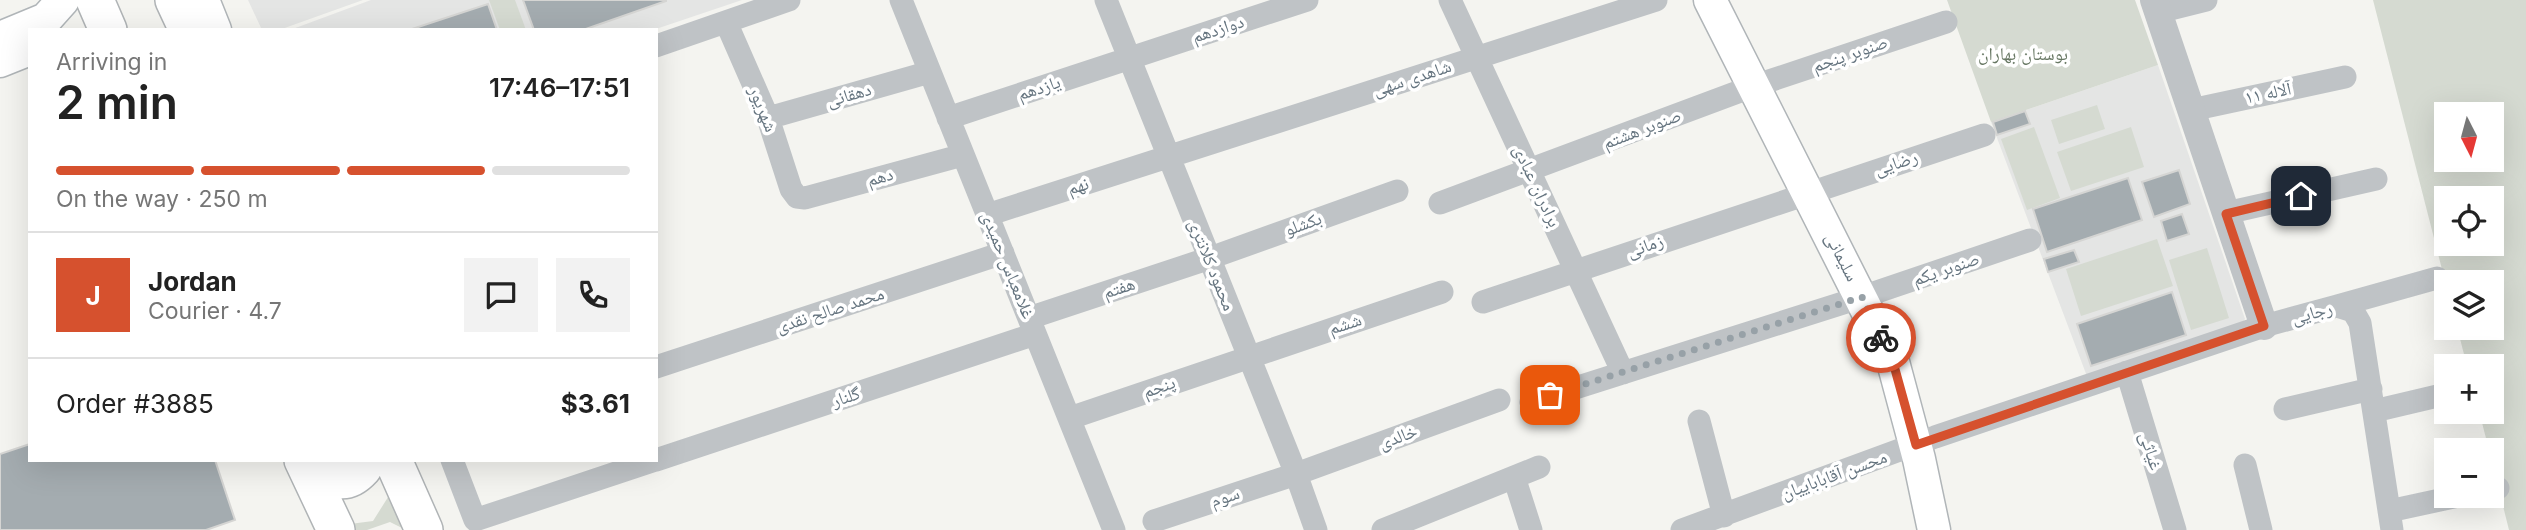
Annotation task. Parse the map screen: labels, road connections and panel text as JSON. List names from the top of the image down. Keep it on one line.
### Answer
{"streets":{"main road":["سلیمانی"],"street":["دوازدهم","صنوبر پنجم","شاهدی سهی","یازدهم","آلاله ۱۱","دهقانی","شهریور","صنوبر هشتم","رضایی","دهم","نهم","برادران عبادی","بکشلو","زمانی","غلامعباس حمیدی","محمود کلانتری","صنوبر یکم","هفتم","محمد صالح نقدی","رجایی","ششم","پنجم","گلنار","خالدی","غیاثی","محسن آقاباباییان","سوم"]},"crossings":[["دوازدهم","یازدهم"],["دوازدهم","محمود کلانتری"],["صنوبر پنجم","صنوبر هشتم"],["صنوبر پنجم","سلیمانی"],["شاهدی سهی","نهم"],["شاهدی سهی","برادران عبادی"],["شاهدی سهی","محمود کلانتری"],["یازدهم","غلامعباس حمیدی"],["یازدهم","محمود کلانتری"],["دهقانی","شهریور"],["دهقانی","غلامعباس حمیدی"],["شهریور","دهم"],["صنوبر هشتم","برادران عبادی"],["صنوبر هشتم","سلیمانی"],["رضایی","زمانی"],["رضایی","سلیمانی"],["دهم","غلامعباس حمیدی"],["نهم","غلامعباس حمیدی"],["نهم","محمود کلانتری"],["برادران عبادی","زمانی"],["برادران عبادی","صنوبر یکم"],["بکشلو","محمود کلانتری"],["بکشلو","هفتم"],["زمانی","سلیمانی"],["سلیمانی","صنوبر یکم"],["سلیمانی","محسن آقاباباییان"],["غلامعباس حمیدی","هفتم"],["غلامعباس حمیدی","محمد صالح نقدی"],["غلامعباس حمیدی","پنجم"],["غلامعباس حمیدی","گلنار"],["محمود کلانتری","هفتم"],["محمود کلانتری","ششم"],["محمود کلانتری","پنجم"],["محمود کلانتری","خالدی"],["محمود کلانتری","سوم"],["هفتم","گلنار"],["رجایی","محسن آقاباباییان"],["ششم","پنجم"],["خالدی","سوم"],["غیاثی","محسن آقاباباییان"]],"parks":["بوستان بهاران"],"north":"bottom","page":{"heading":["2 min","Arriving in","17:46–17:51"],"panel":["Jordan","Courier · 4.7","Order #3885","$3.61"],"map_buttons":["+","−"],"bar":"On the way · 250 m","round":"J"}}
